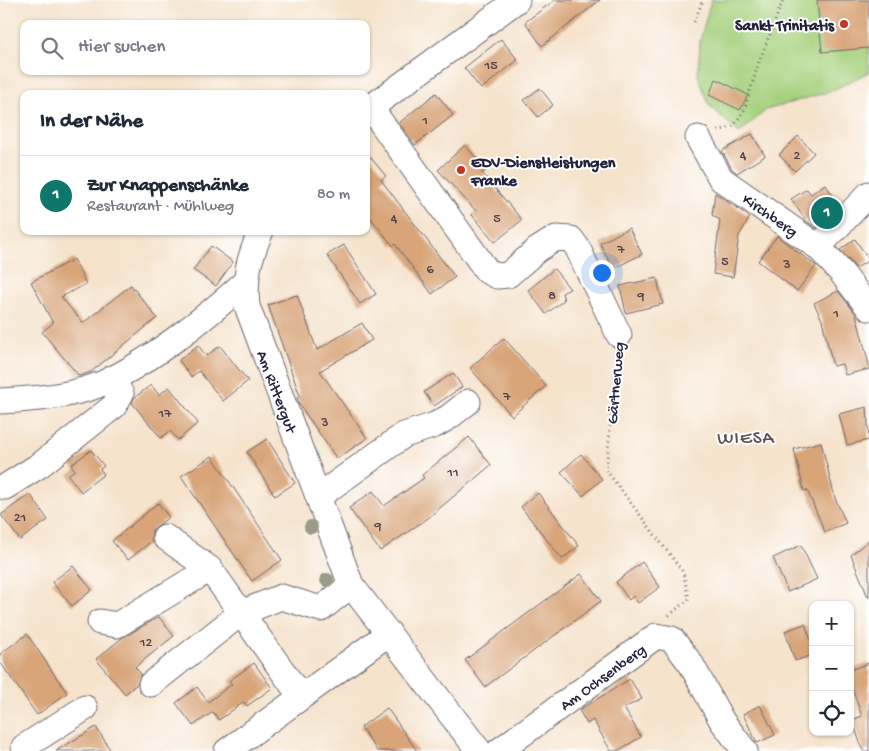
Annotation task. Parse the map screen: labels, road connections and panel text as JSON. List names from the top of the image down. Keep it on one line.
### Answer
{"streets":{"street":["Kirchberg","Gärtnerweg","Am Rittergut","Am Ochsenberg"]},"crossings":[["Gärtnerweg","Am Ochsenberg"]],"districts":["WIESA"],"places":["Sankt Trinitatis","EDV-Dienstleistungen Franke"],"house_numbers":["15","1","4","2","4","5","7","5","3","6","8","9","1","7","17","3","11","21","9","12"],"page":{"search":"Hier suchen","heading":"In der Nähe","list":[{"mark":"1","name":"Zur Knappenschänke","note":"Restaurant · Mühlweg","value":"80 m"}],"pins":"1","map_buttons":["+","−"]}}
